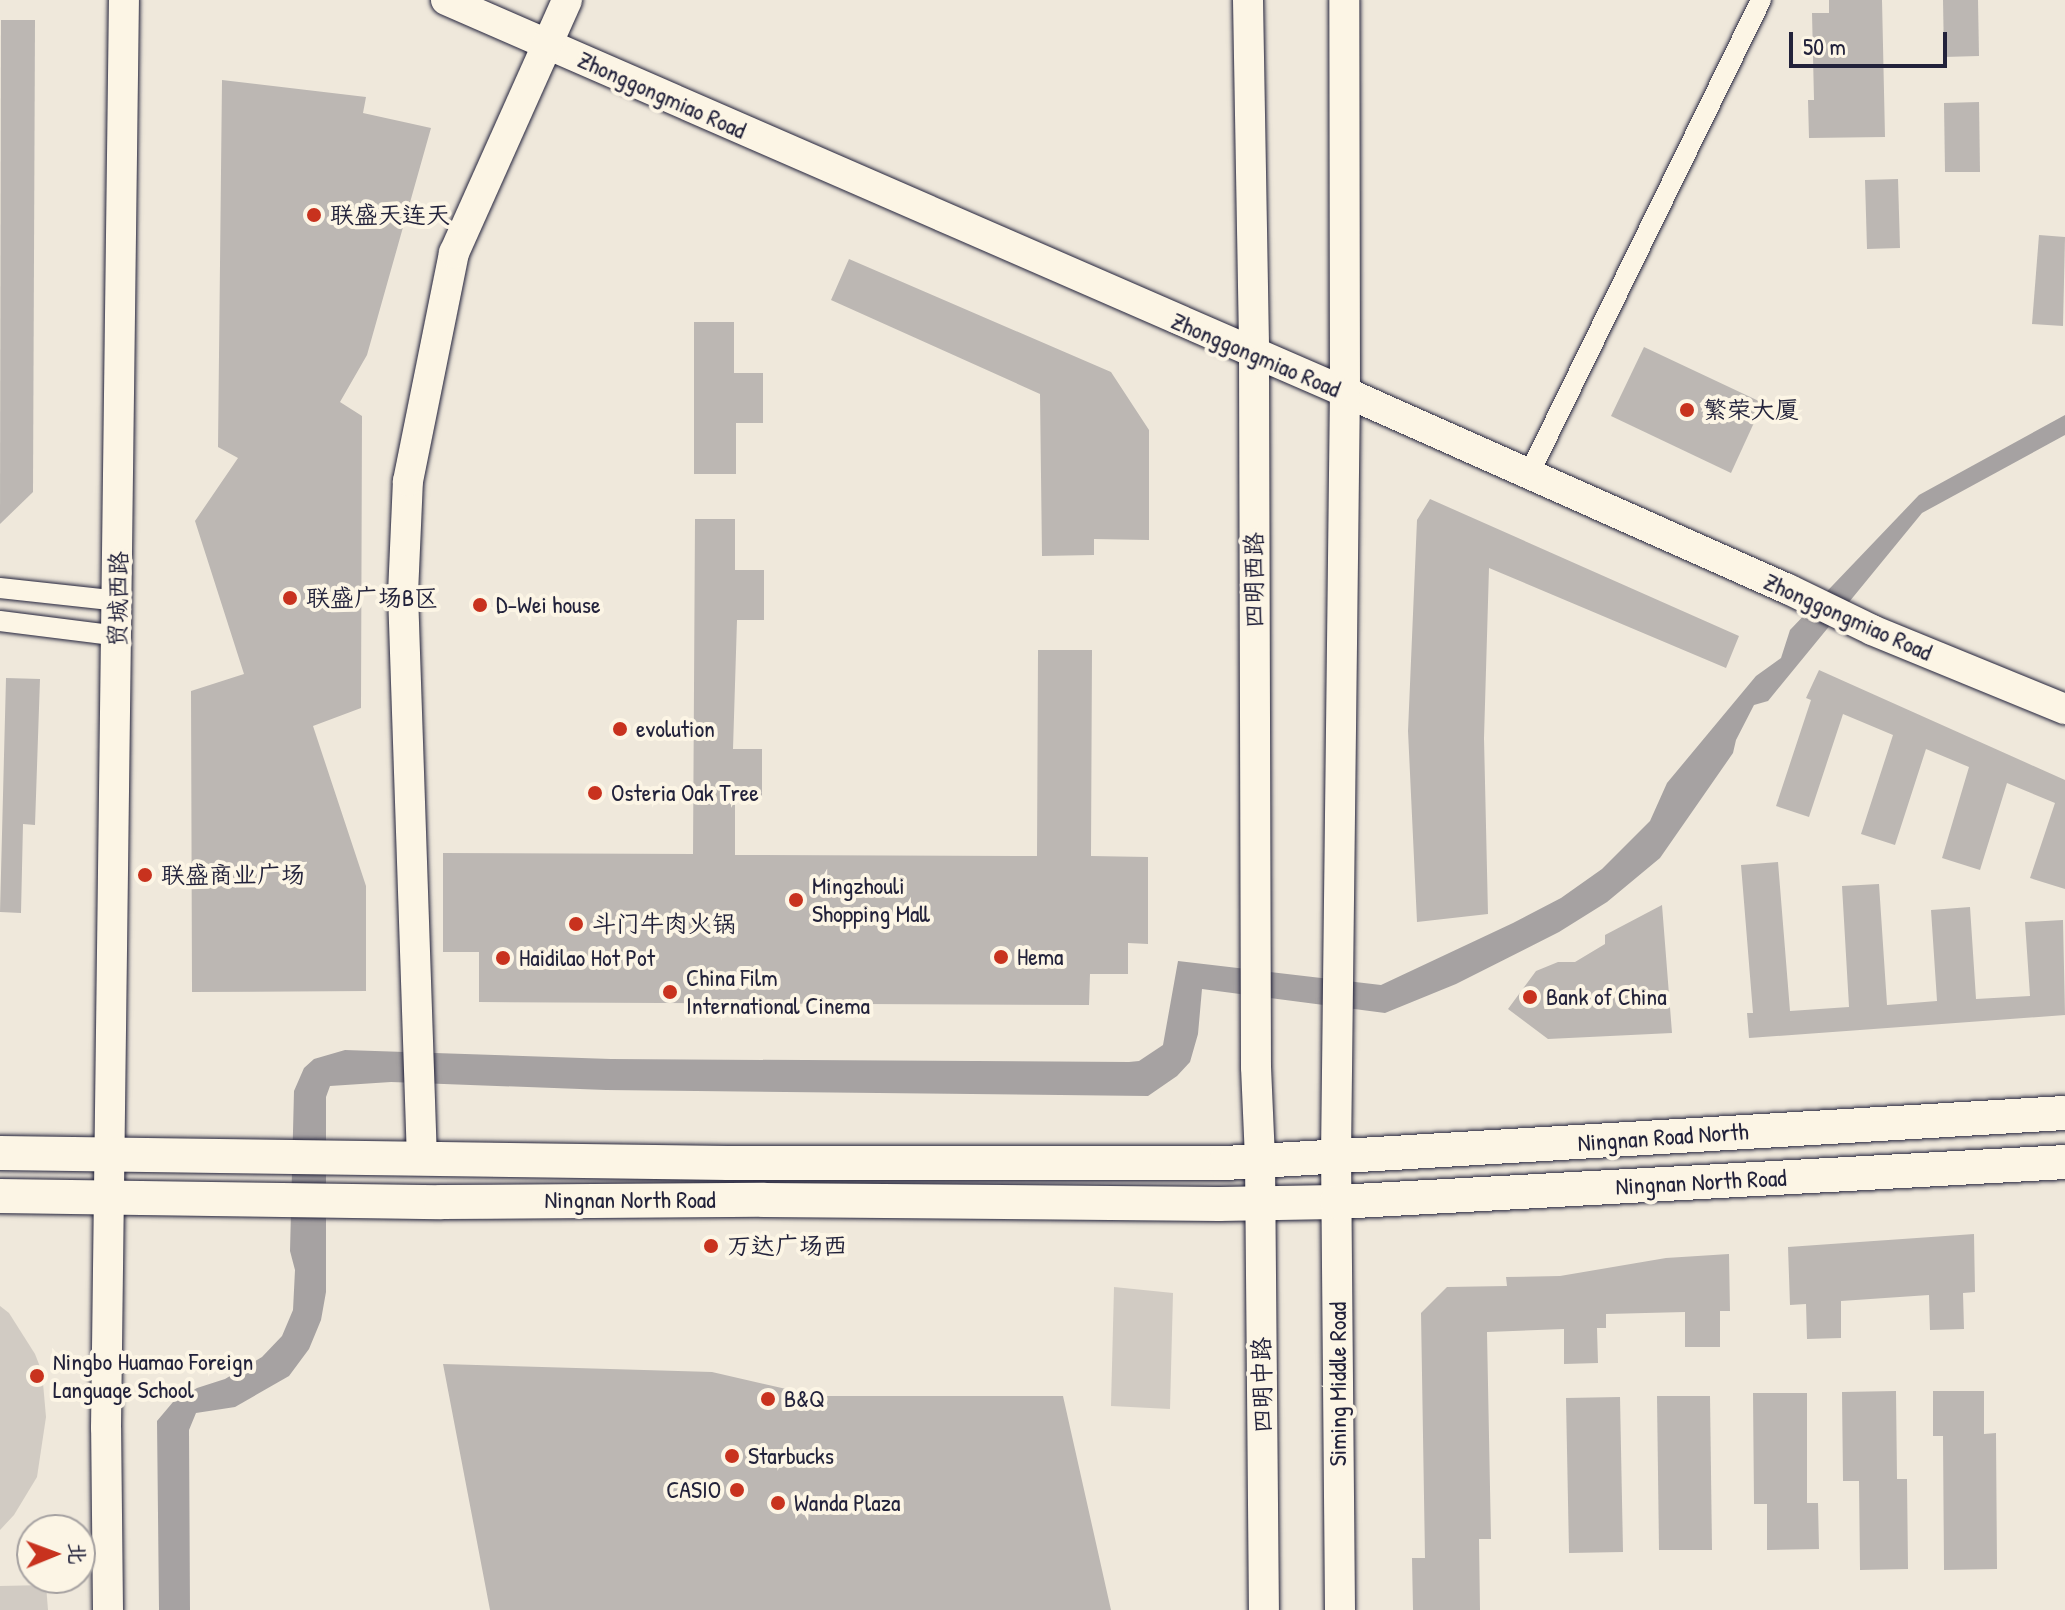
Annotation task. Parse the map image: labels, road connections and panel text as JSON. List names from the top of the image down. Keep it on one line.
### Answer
{"streets":{"main road":["Zhonggongmiao Road","四明西路","贸城西路","Ningnan Road North","Ningnan North Road","Siming Middle Road","四明中路"]},"crossings":[["Zhonggongmiao Road","四明西路"],["四明西路","Ningnan Road North"],["四明西路","Ningnan North Road"],["四明西路","四明中路"],["贸城西路","Ningnan North Road"],["Ningnan Road North","Ningnan North Road"],["Ningnan Road North","Siming Middle Road"],["Ningnan Road North","四明中路"],["Ningnan North Road","Siming Middle Road"],["Ningnan North Road","四明中路"]],"places":["联盛天连天","繁荣大厦","联盛广场B区","D-Wei house","evolution","Osteria Oak Tree","联盛商业广场","Mingzhouli Shopping Mall","斗门牛肉火锅","Hema","Haidilao Hot Pot","China Film International Cinema","Bank of China","万达广场西","Ningbo Huamao Foreign Language School","B&Q","Starbucks","CASIO","Wanda Plaza"],"scale_bar":"50 m","north":"right"}
